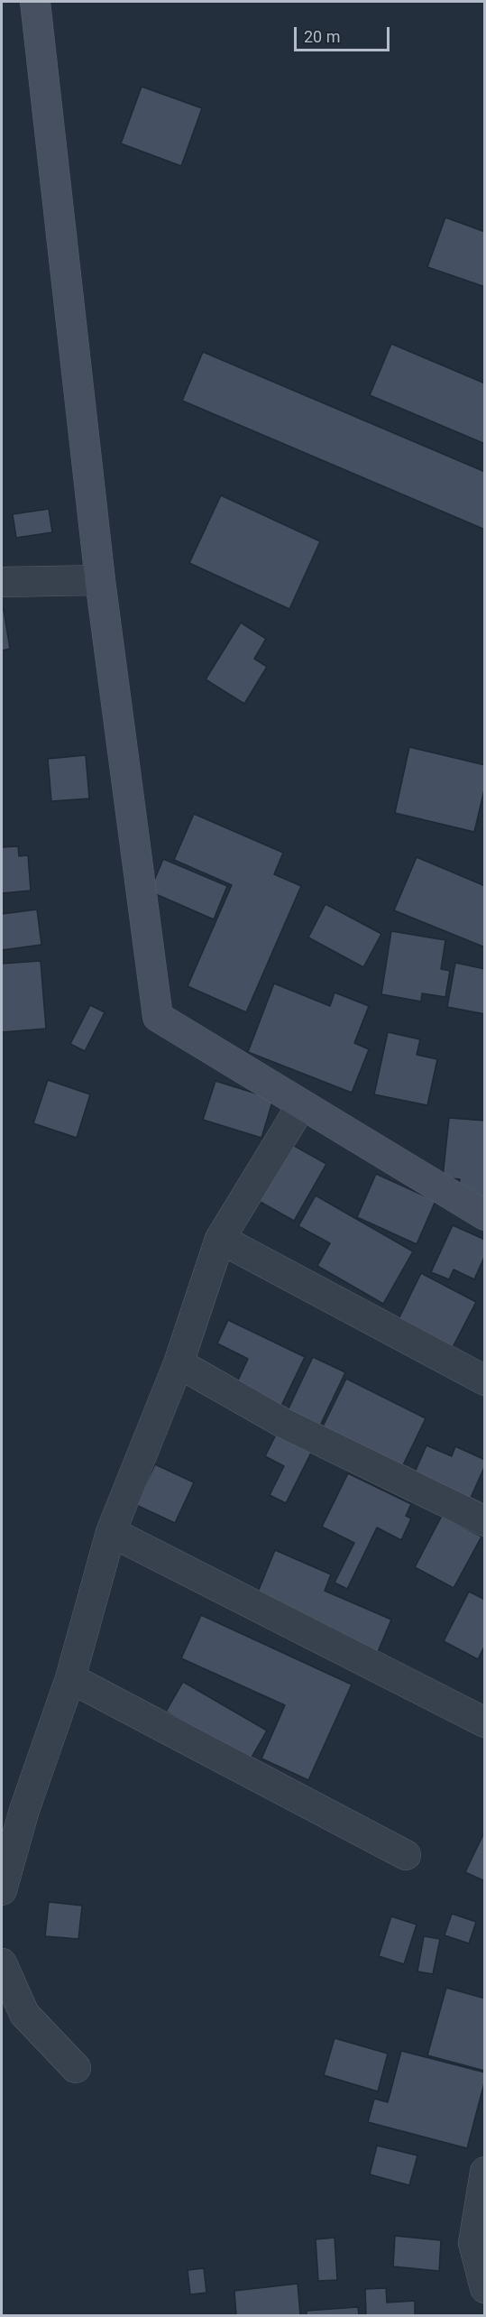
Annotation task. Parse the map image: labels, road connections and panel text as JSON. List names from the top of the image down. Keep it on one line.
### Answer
{"scale_bar":"20 m"}
